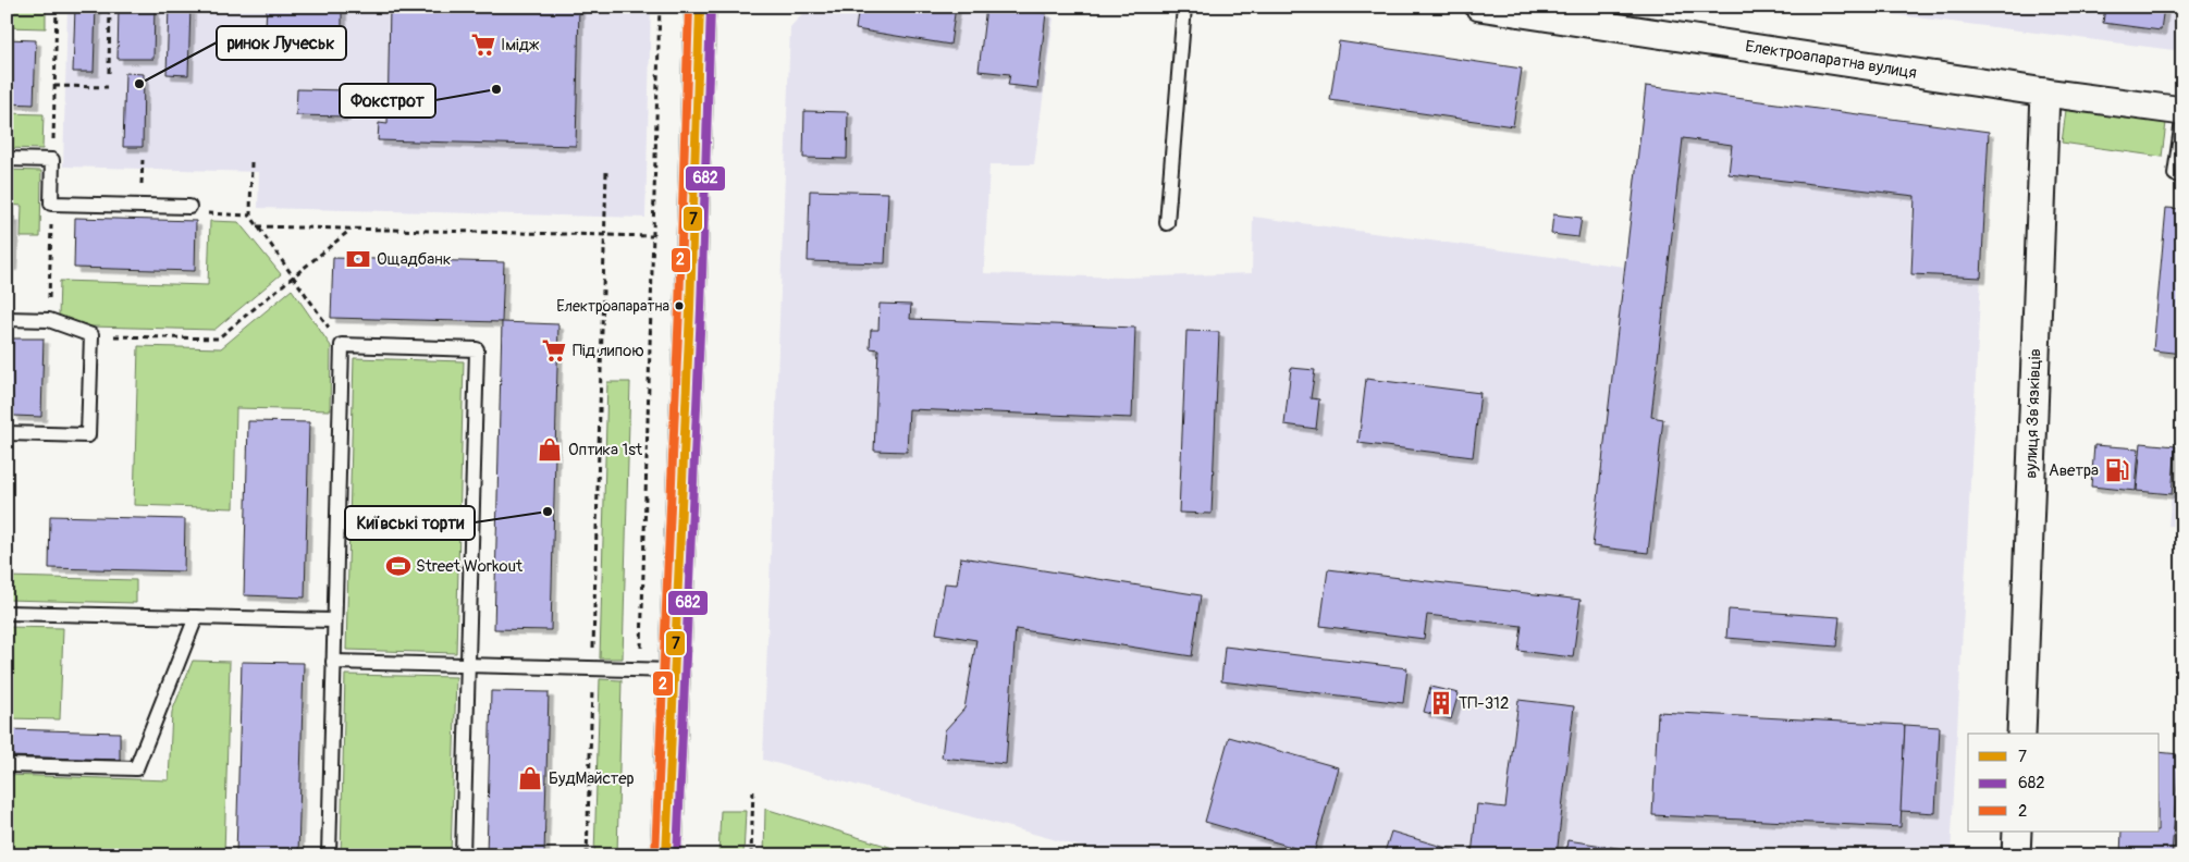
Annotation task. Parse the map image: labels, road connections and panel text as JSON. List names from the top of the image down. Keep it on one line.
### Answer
{"streets":{"street":["Електроапаратна вулиця","вулиця Звʼязківців"]},"crossings":[["Електроапаратна вулиця","вулиця Звʼязківців"]],"places":{"supermarket":["Імідж","Під липою"],"other":["ринок Лучеськ","Фокстрот","Електроапаратна","Київські торти"],"bank":["Ощадбанк"],"shop":["Оптика 1st","БудМайстер"],"fuel station":["Аветра"],"sports":["Street Workout"],"building":["ТП-312"]},"lines":["transit line 7","transit line 682","transit line 2"],"legend":["7","682","2"]}
